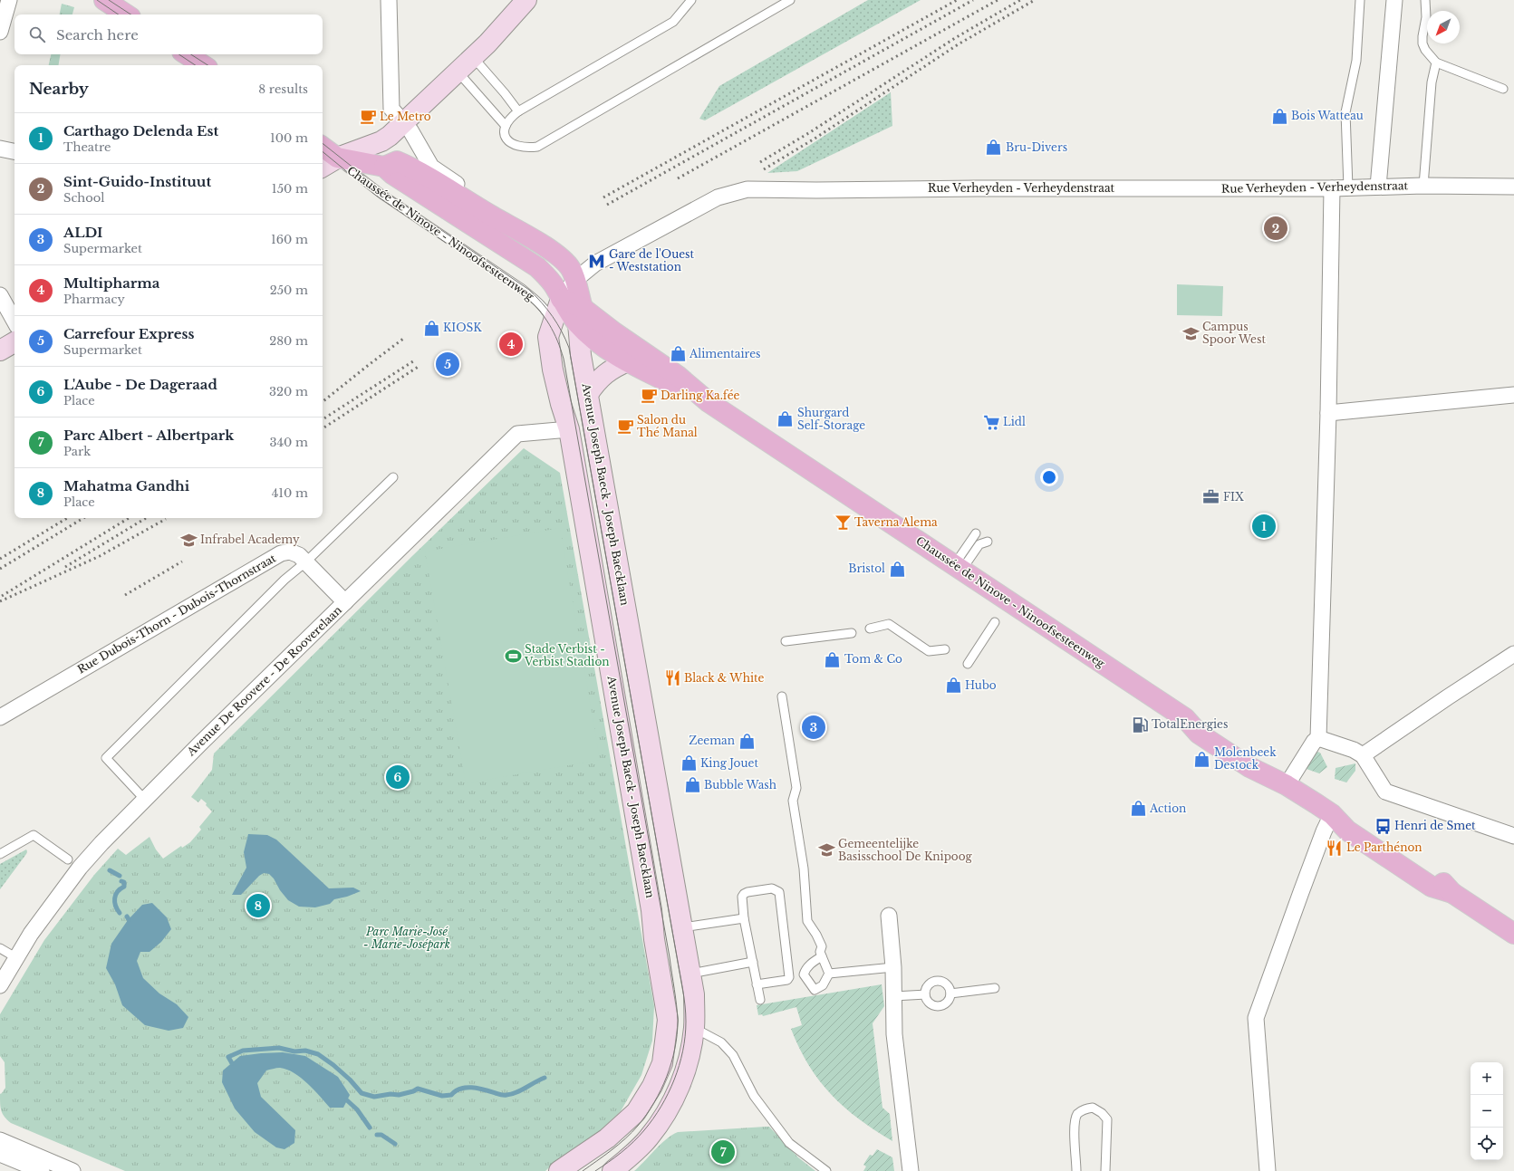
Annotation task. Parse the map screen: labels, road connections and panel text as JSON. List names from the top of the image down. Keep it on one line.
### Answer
{"streets":{"main road":["Chaussée de Ninove - Ninoofsesteenweg"],"street":["Rue Verheyden - Verheydenstraat","Avenue Joseph Baeck - Joseph Baecklaan","Rue Dubois-Thorn - Dubois-Thornstraat","Avenue De Roovere - De Rooverelaan"]},"crossings":[["Rue Verheyden - Verheydenstraat","Chaussée de Ninove - Ninoofsesteenweg"],["Rue Verheyden - Verheydenstraat","Avenue Joseph Baeck - Joseph Baecklaan"],["Chaussée de Ninove - Ninoofsesteenweg","Avenue Joseph Baeck - Joseph Baecklaan"],["Avenue Joseph Baeck - Joseph Baecklaan","Avenue De Roovere - De Rooverelaan"],["Rue Dubois-Thorn - Dubois-Thornstraat","Avenue De Roovere - De Rooverelaan"]],"parks":["Parc Marie-José - Marie-Josépark"],"places":{"shop":["Bois Watteau","Bru-Divers","KIOSK","Alimentaires","Shurgard Self-Storage","Bristol","Tom & Co","Hubo","Zeeman","Molenbeek Destock","King Jouet","Bubble Wash","Action"],"cafe":["Le Metro","Darling Ka.fée","Salon du Thé Manal"],"metro station":["Gare de l'Ouest - Weststation"],"school or university":["Campus Spoor West","Infrabel Academy","Gemeentelijke Basisschool De Knipoog"],"supermarket":["Lidl"],"office":["FIX"],"bar":["Taverna Alema"],"sports":["Stade Verbist - Verbist Stadion"],"restaurant":["Black & White","Le Parthénon"],"fuel station":["TotalEnergies"],"bus stop":["Henri de Smet"]},"north":"bottom left","page":{"search":"Search here","heading":["Nearby","8 results"],"list":[{"mark":"1","name":"Carthago Delenda Est","note":"Theatre","value":"100 m"},{"mark":"2","name":"Sint-Guido-Instituut","note":"School","value":"150 m"},{"mark":"3","name":"ALDI","note":"Supermarket","value":"160 m"},{"mark":"4","name":"Multipharma","note":"Pharmacy","value":"250 m"},{"mark":"5","name":"Carrefour Express","note":"Supermarket","value":"280 m"},{"mark":"6","name":"L'Aube - De Dageraad","note":"Place","value":"320 m"},{"mark":"7","name":"Parc Albert - Albertpark","note":"Park","value":"340 m"},{"mark":"8","name":"Mahatma Gandhi","note":"Place","value":"410 m"}],"pins":["2","4","5","1","3","6","8","7"],"map_buttons":["+","−"]}}
